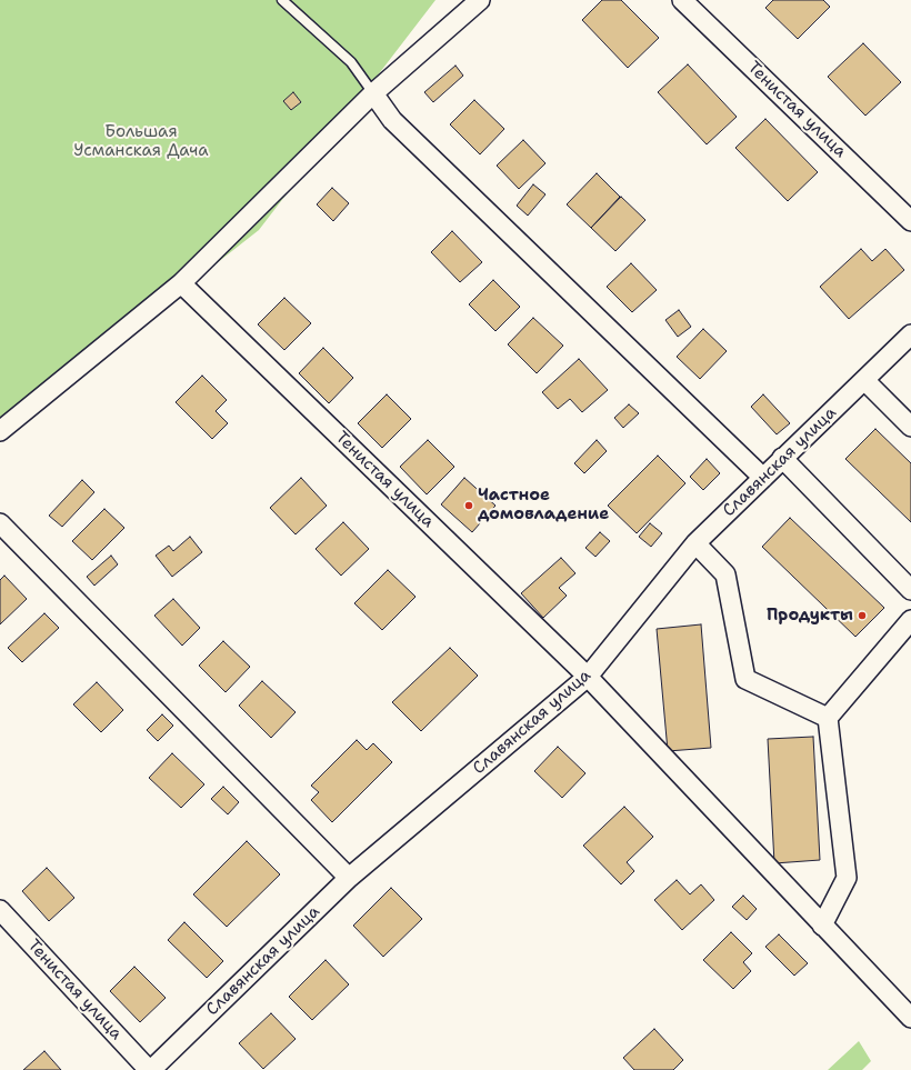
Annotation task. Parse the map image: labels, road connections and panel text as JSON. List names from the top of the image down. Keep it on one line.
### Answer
{"streets":{"street":["Тенистая улица","Славянская улица"]},"crossings":[["Тенистая улица","Славянская улица"]],"parks":["Большая Усманская Дача"],"places":["Частное домовладение","Продукты"]}
